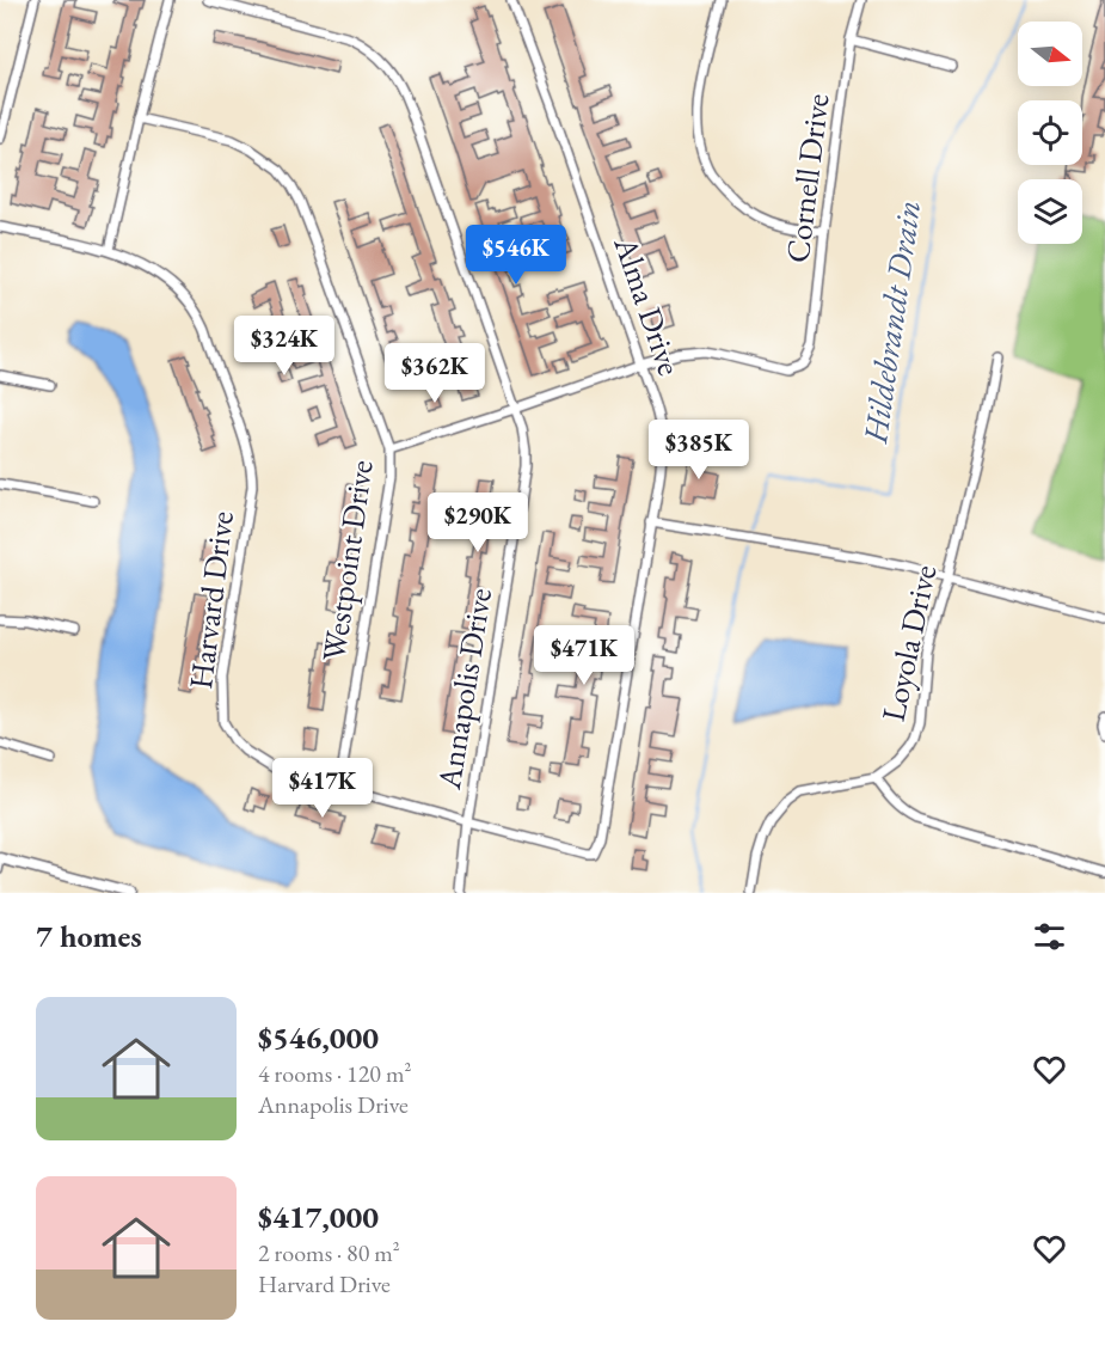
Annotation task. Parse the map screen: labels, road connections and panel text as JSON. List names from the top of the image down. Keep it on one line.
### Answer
{"streets":{"street":["Cornell Drive","Alma Drive","Westpoint Drive","Harvard Drive","Loyola Drive","Annapolis Drive"]},"crossings":[["Cornell Drive","Alma Drive"],["Alma Drive","Harvard Drive"],["Westpoint Drive","Harvard Drive"],["Harvard Drive","Annapolis Drive"]],"water":["Hildebrandt Drain"],"north":"right","page":{"price":["$546K","$324K","$362K","$385K","$290K","$471K","$417K"],"heading":"7 homes","list":[{"name":"$546,000","note":"4 rooms · 120 m² · Annapolis Drive"},{"name":"$417,000","note":"2 rooms · 80 m² · Harvard Drive"}]}}
